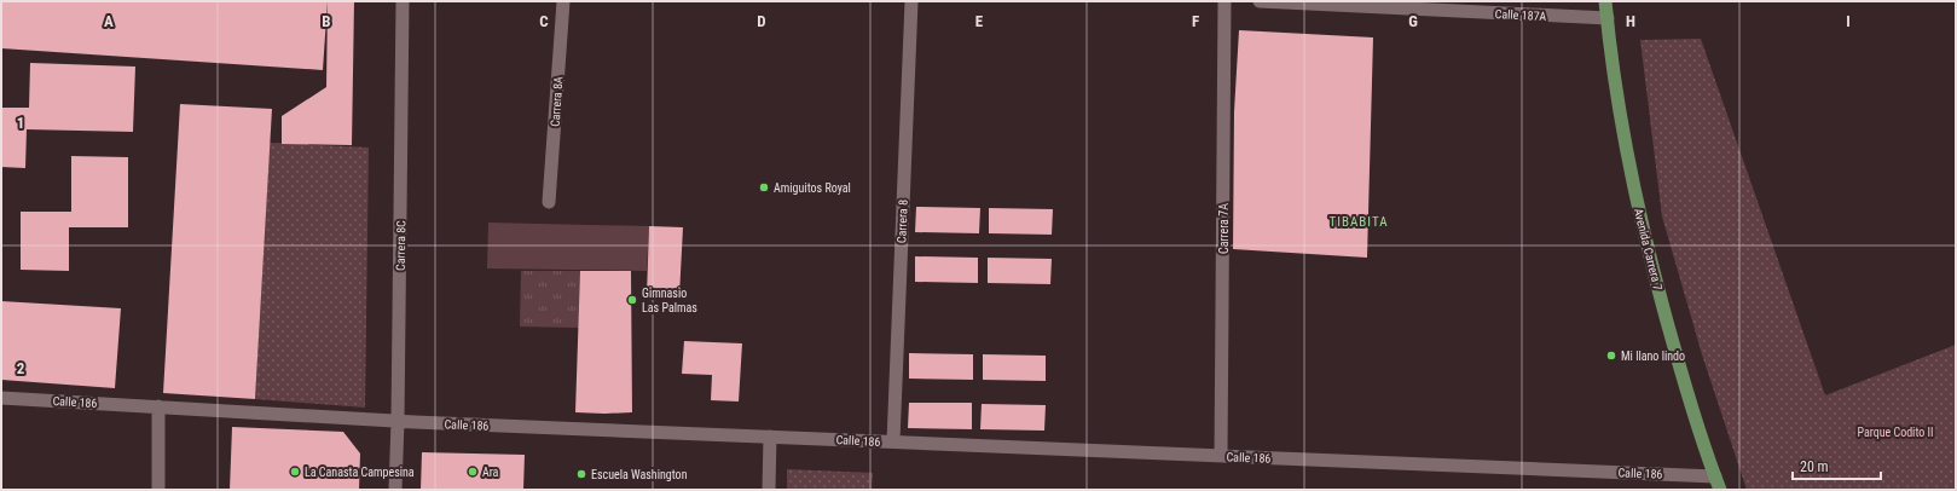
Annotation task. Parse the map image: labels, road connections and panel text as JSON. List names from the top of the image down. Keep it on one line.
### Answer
{"streets":{"main road":["Avenida Carrera 7"],"street":["Calle 187A","Carrera 8A","Carrera 8","Carrera 7A","Carrera 8C","Calle 186"]},"crossings":[["Calle 187A","Avenida Carrera 7"],["Carrera 8","Calle 186"],["Carrera 7A","Calle 186"],["Carrera 8C","Calle 186"],["Avenida Carrera 7","Calle 186"]],"districts":["TIBABITA"],"parks":["Parque Codito II"],"places":["Amiguitos Royal","Gimnasio Las Palmas","Mi llano lindo","La Canasta Campesina","Ara","Escuela Washington"],"scale_bar":"20 m","grid":{"columns":["A","B","C","D","E","F","G","H","I"],"rows":["1","2"]}}
